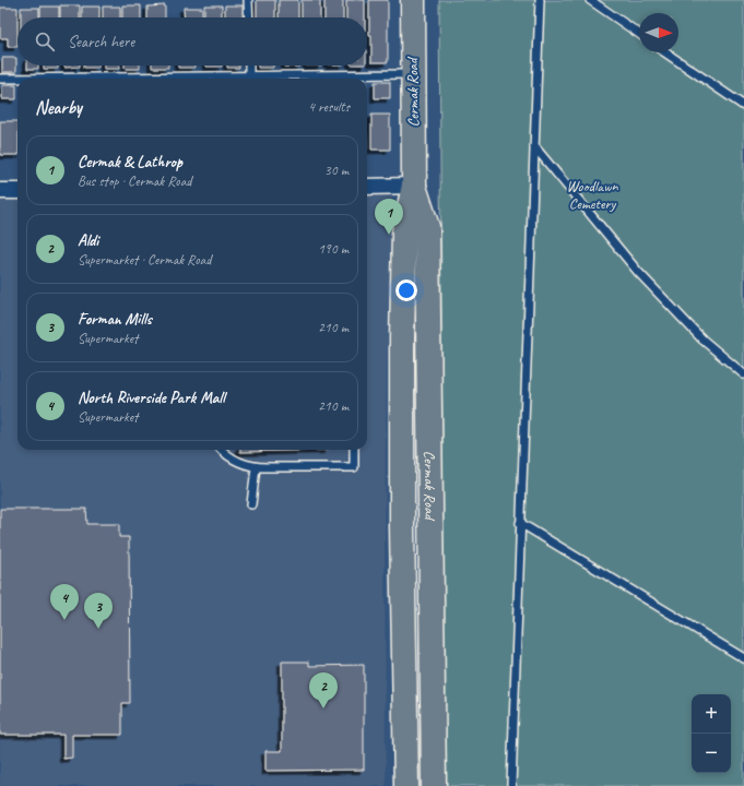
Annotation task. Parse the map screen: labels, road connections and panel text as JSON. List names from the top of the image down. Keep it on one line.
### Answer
{"streets":{"main road":["Cermak Road"]},"parks":["Woodlawn Cemetery"],"north":"right","page":{"search":"Search here","heading":["Nearby","4 results"],"list":[{"mark":"1","name":"Cermak & Lathrop","note":"Bus stop · Cermak Road","value":"30 m"},{"mark":"2","name":"Aldi","note":"Supermarket · Cermak Road","value":"190 m"},{"mark":"3","name":"Forman Mills","note":"Supermarket","value":"210 m"},{"mark":"4","name":"North Riverside Park Mall","note":"Supermarket","value":"210 m"}],"pins":["1","4","3","2"],"map_buttons":["+","−"]}}
